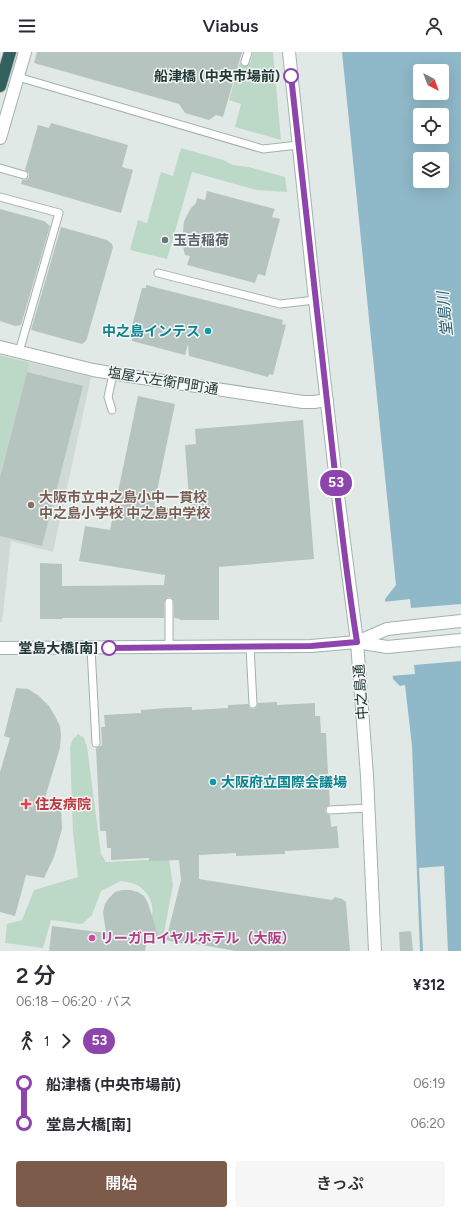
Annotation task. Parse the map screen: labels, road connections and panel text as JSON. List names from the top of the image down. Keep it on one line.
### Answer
{"streets":{"street":["塩屋六左衛門町通","中之島通"]},"crossings":[["塩屋六左衛門町通","中之島通"]],"water":["堂島川"],"places":{"other":["船津橋 (中央市場前)","玉吉稲荷","中之島インテス","大阪市立中之島小中一貫校 中之島小学校 中之島中学校","堂島大橋[南]","大阪府立国際会議場","リーガロイヤルホテル（大阪）"],"health":["住友病院"]},"lines":["bus line 53"],"north":"bottom right","page":{"header":"Viabus","on_map":"53","heading":["2 分","06:18 – 06:20 · バス","¥312"],"legs":["1","53"],"list":[{"name":"船津橋 (中央市場前)","value":"06:19"},{"name":"堂島大橋[南]","value":"06:20"}],"buttons":["開始","きっぷ"]}}
